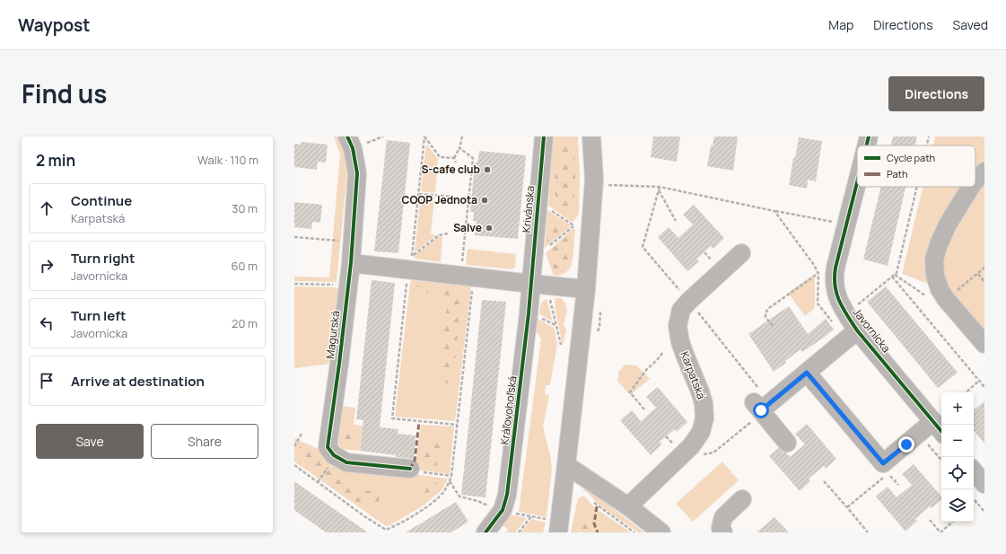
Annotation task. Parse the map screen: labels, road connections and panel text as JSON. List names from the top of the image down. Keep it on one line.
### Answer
{"streets":{"street":["Krivánska","Javornícka","Magurská","Karpatská","Kráľovohoľská"]},"crossings":[["Krivánska","Kráľovohoľská"]],"places":["S-cafe club","COOP Jednota","Salve"],"legend":["Cycle path","Path"],"page":{"header":"Waypost","nav":["Map","Directions","Saved"],"title":"Find us","buttons":["Directions",["Save","Share"]],"heading":["2 min","Walk · 110 m"],"list":[["Continue","Karpatská","30 m"],["Turn right","Javornícka","60 m"],["Turn left","Javornícka","20 m"],"Arrive at destination"],"map_buttons":["+","−"]}}
